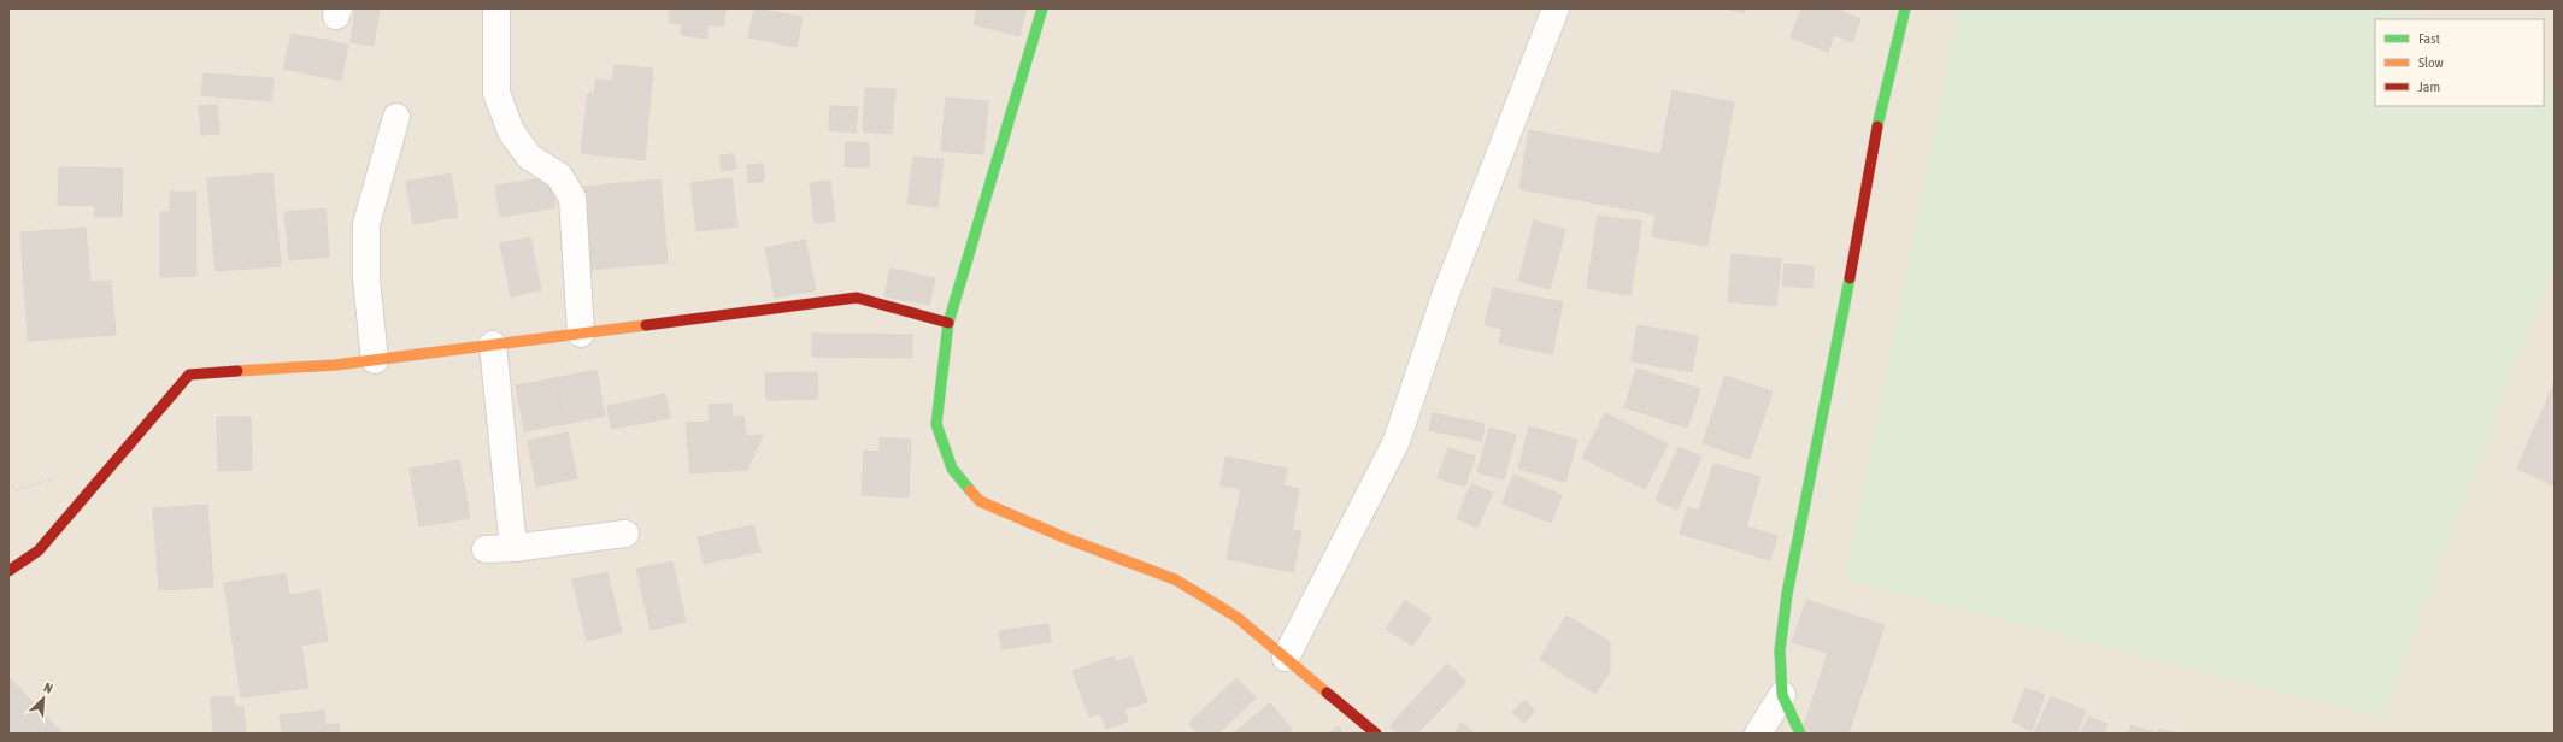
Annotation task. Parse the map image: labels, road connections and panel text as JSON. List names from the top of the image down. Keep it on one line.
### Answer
{"legend":["Fast","Slow","Jam"],"north":"top right"}
